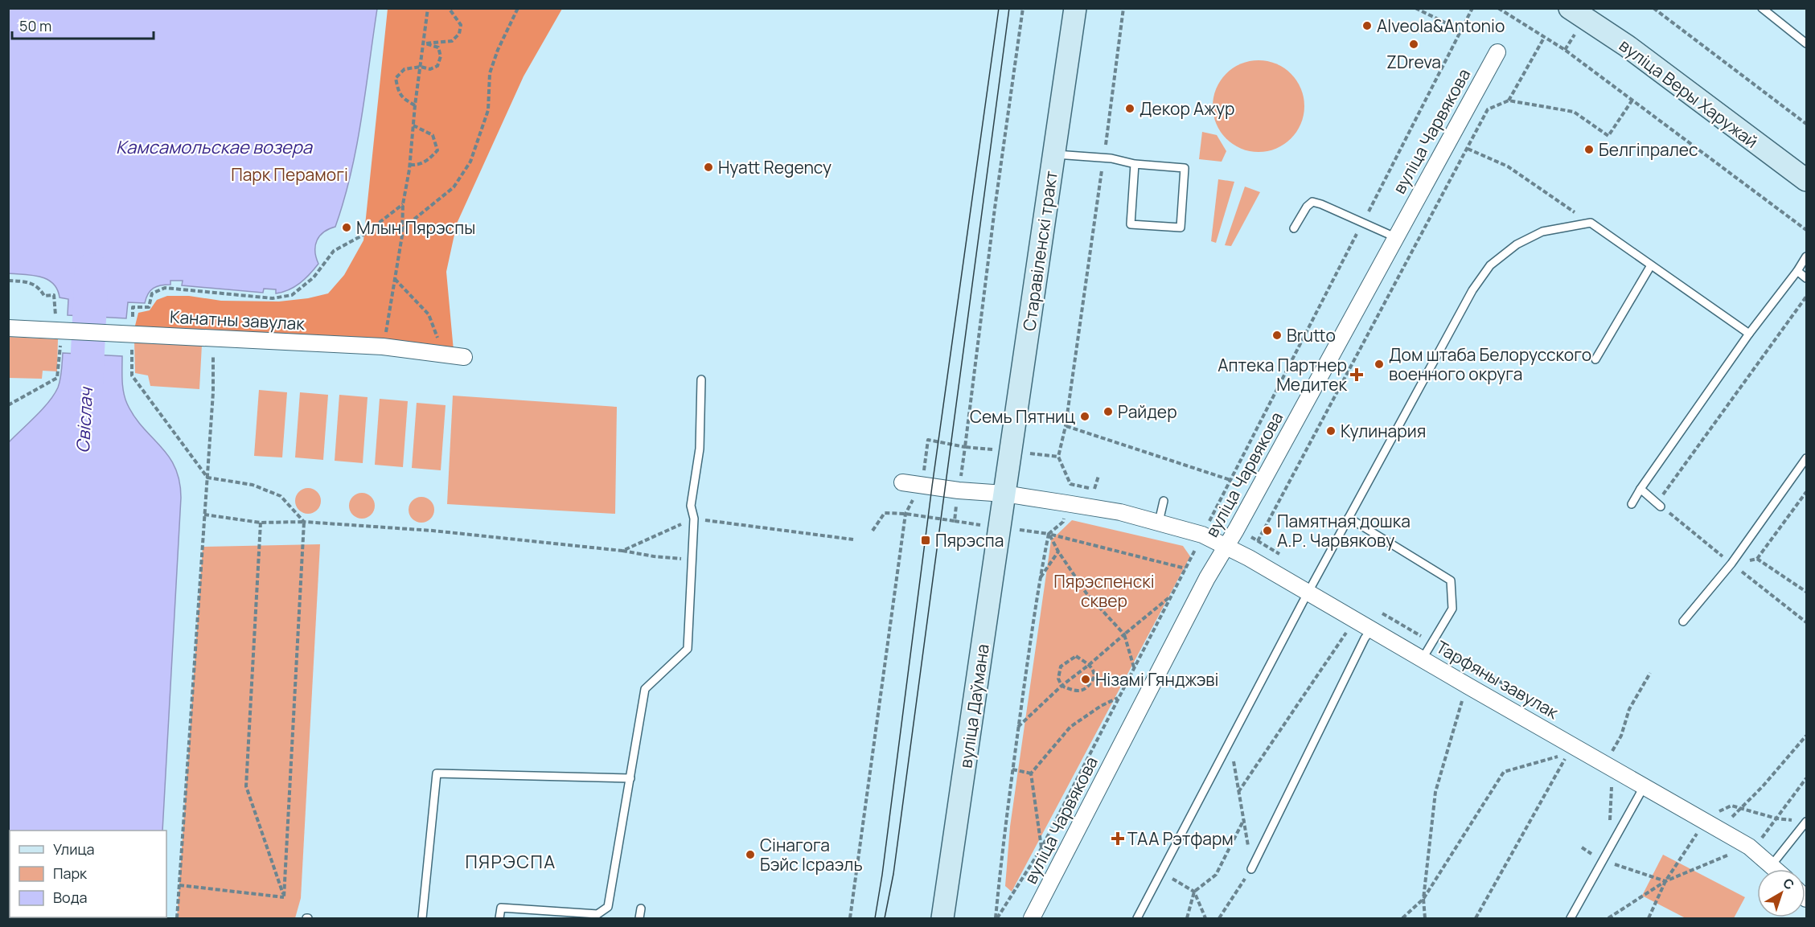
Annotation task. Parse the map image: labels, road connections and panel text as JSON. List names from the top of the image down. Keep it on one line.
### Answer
{"streets":{"main road":["вуліца Веры Харужай","Старавіленскі тракт","вуліца Даўмана"],"street":["вуліца Чарвякова","Канатны завулак","Тарфяны завулак"]},"crossings":[["вуліца Чарвякова","Тарфяны завулак"],["Старавіленскі тракт","Тарфяны завулак"],["Старавіленскі тракт","вуліца Даўмана"],["Тарфяны завулак","вуліца Даўмана"]],"districts":["ПЯРЭСПА"],"water":["Камсамольскае возера","Свіслач"],"parks":["Парк Перамогі","Пярэспенскі сквер"],"places":{"other":["Alveola&Antonio","ZDreva","Декор Ажур","Белгіпралес","Hyatt Regency","Млын Пярэспы","Brutto","Дом штаба Белорусского военного округа","Райдер","Семь Пятниц","Кулинария","Памятная дошка А.Р. Чарвякову","Нізамі Гянджэві","Сінагога Бэйс Ісраэль"],"health":["Аптека Партнер Медитек","ТАА Рэтфарм"],"transit":["Пярэспа"]},"legend":["Улица","Парк","Вода"],"scale_bar":"50 m","north":"top right"}
